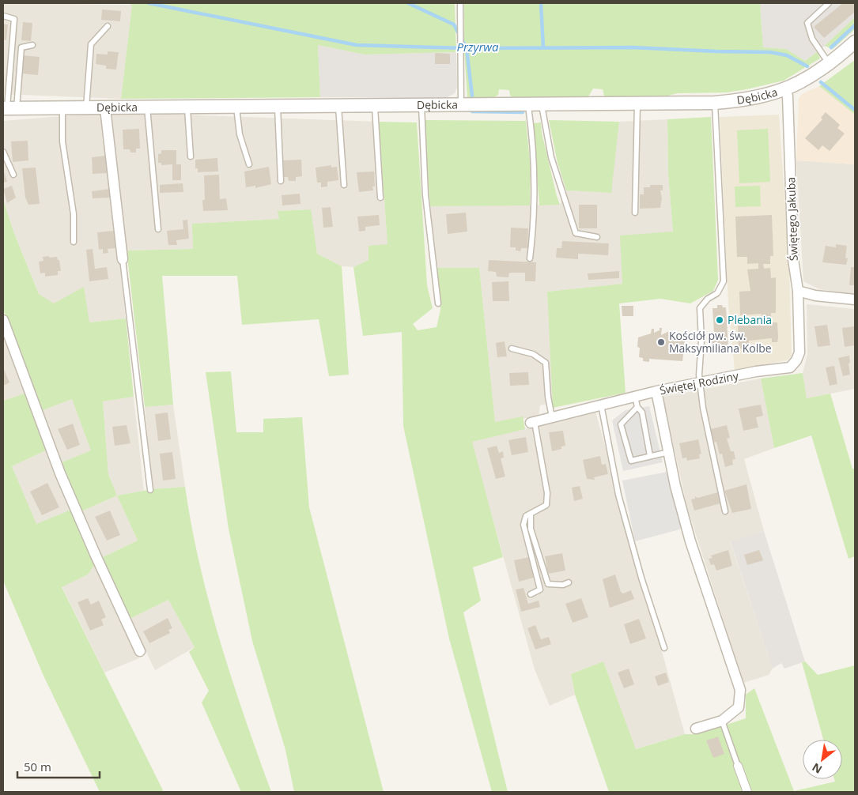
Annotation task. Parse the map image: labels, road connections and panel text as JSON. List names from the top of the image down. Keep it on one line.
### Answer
{"streets":{"street":["Dębicka","Świętego Jakuba","Świętej Rodziny"]},"crossings":[["Dębicka","Świętego Jakuba"],["Świętego Jakuba","Świętej Rodziny"]],"water":["Przyrwa"],"places":["Plebania","Kościół pw. św. Maksymiliana Kolbe"],"scale_bar":"50 m","north":"bottom left"}
